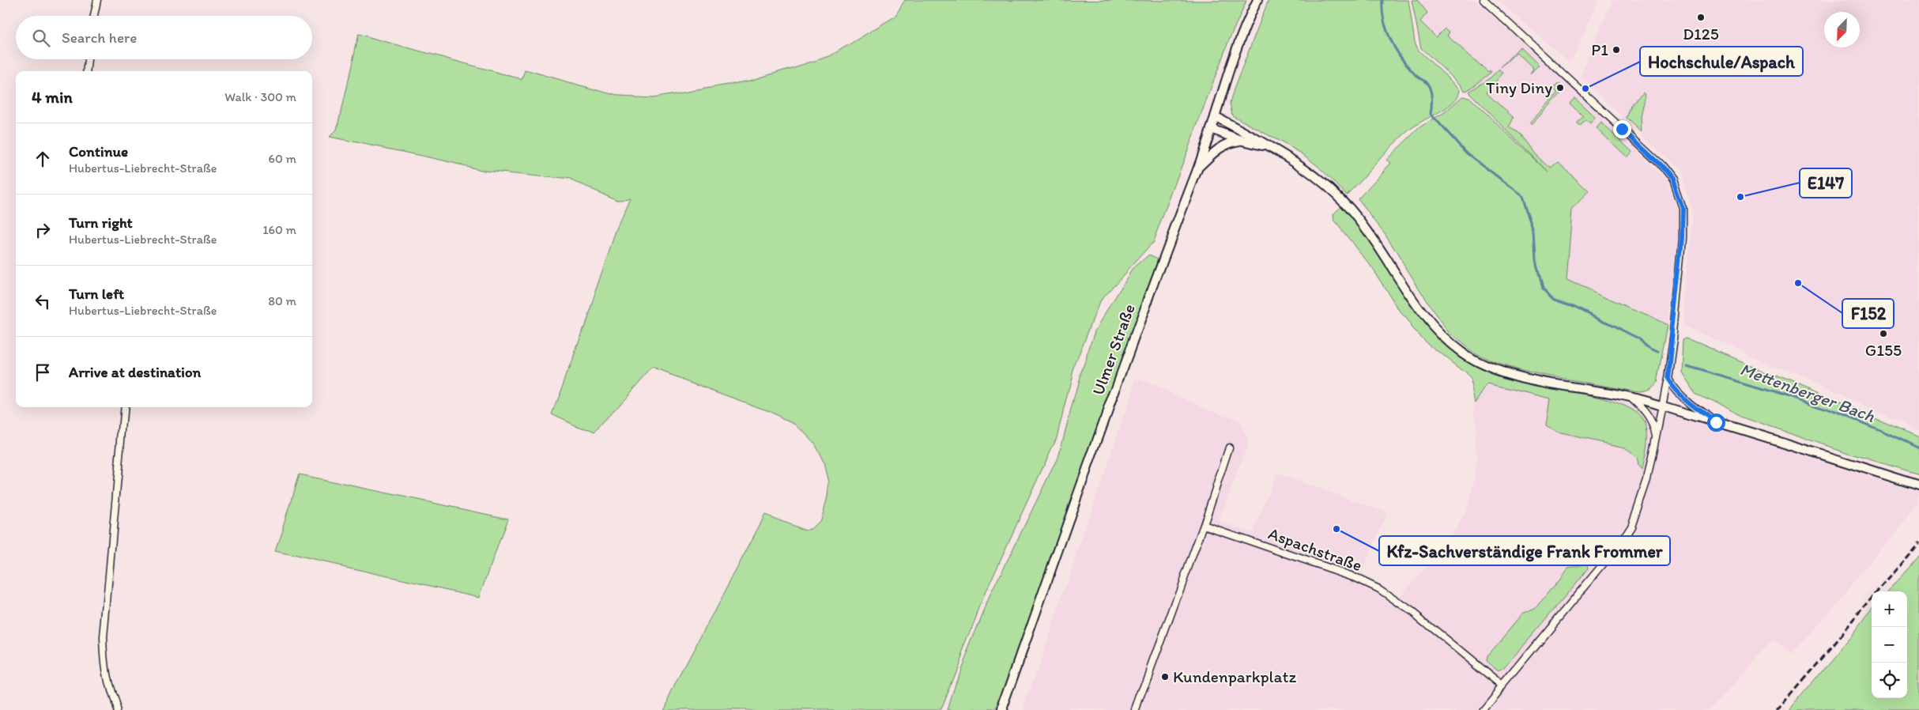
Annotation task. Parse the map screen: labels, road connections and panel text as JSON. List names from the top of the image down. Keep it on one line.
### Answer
{"streets":{"main road":["Ulmer Straße"],"street":["Aspachstraße"]},"water":["Mettenberger Bach"],"places":["D125","P1","Tiny Diny","Hochschule/Aspach","E147","F152","G155","Kfz-Sachverständige Frank Frommer","Kundenparkplatz"],"north":"bottom left","page":{"search":"Search here","heading":["4 min","Walk · 300 m"],"list":[["Continue","Hubertus-Liebrecht-Straße","60 m"],["Turn right","Hubertus-Liebrecht-Straße","160 m"],["Turn left","Hubertus-Liebrecht-Straße","80 m"],"Arrive at destination"],"map_buttons":["+","−"]}}
